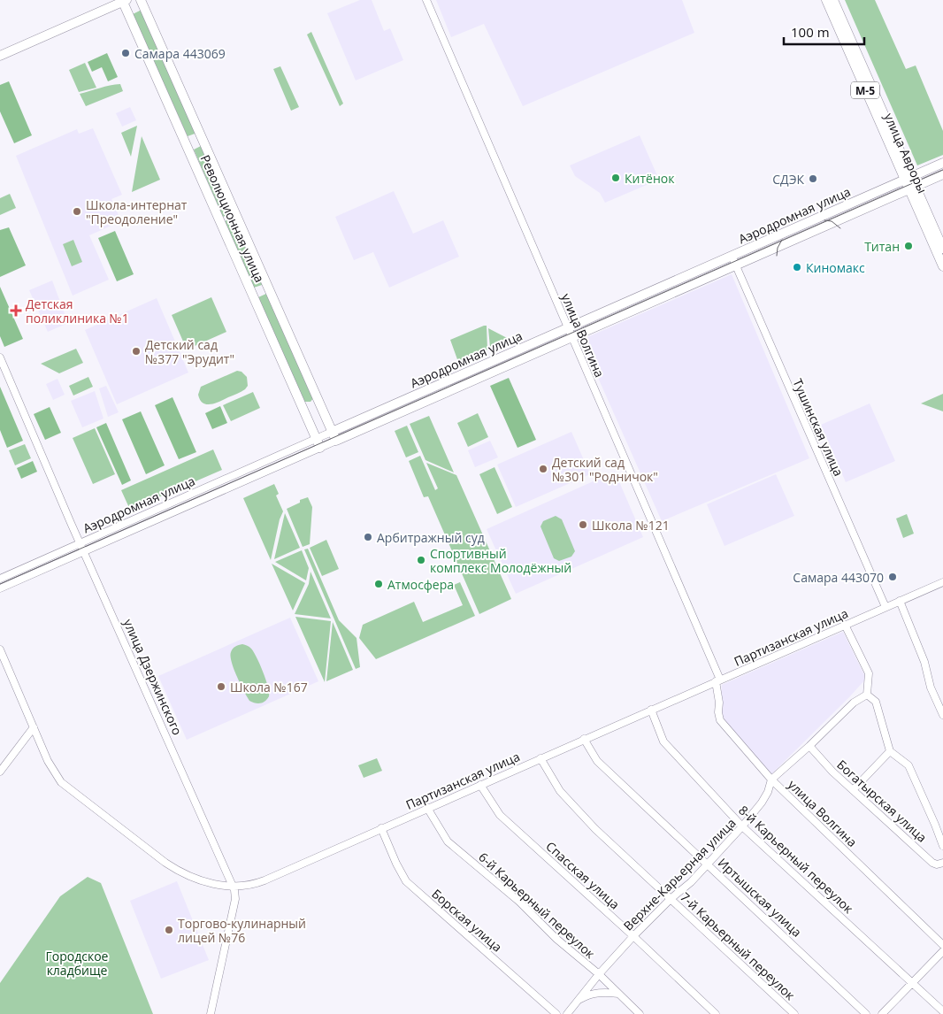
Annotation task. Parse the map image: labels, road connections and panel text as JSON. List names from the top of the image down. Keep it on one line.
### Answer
{"streets":{"main road":["М-5","улица Авроры","Аэродромная улица","Революционная улица"],"street":["улица Волгина","Тушинская улица","Партизанская улица","улица Дзержинского","Богатырская улица","8-й Карьерный переулок","Верхне-Карьерная улица","Спасская улица","Иртышская улица","6-й Карьерный переулок","Борская улица","7-й Карьерный переулок"]},"crossings":[["улица Авроры","Аэродромная улица"],["Аэродромная улица","Революционная улица"],["Аэродромная улица","улица Волгина"],["Аэродромная улица","Тушинская улица"],["Аэродромная улица","улица Дзержинского"],["улица Волгина","Партизанская улица"],["улица Волгина","Верхне-Карьерная улица"],["Тушинская улица","Партизанская улица"],["Партизанская улица","улица Дзержинского"],["Партизанская улица","8-й Карьерный переулок"],["Партизанская улица","Спасская улица"],["Партизанская улица","Иртышская улица"],["Партизанская улица","6-й Карьерный переулок"],["Партизанская улица","Борская улица"],["Партизанская улица","7-й Карьерный переулок"],["Богатырская улица","Верхне-Карьерная улица"],["8-й Карьерный переулок","Верхне-Карьерная улица"],["Верхне-Карьерная улица","Спасская улица"],["Верхне-Карьерная улица","Иртышская улица"],["Верхне-Карьерная улица","6-й Карьерный переулок"],["Верхне-Карьерная улица","7-й Карьерный переулок"]],"parks":["Городское кладбище"],"places":{"other":["Самара 443069","Китёнок","СДЭК","Школа-интернат \"Преодоление\"","Титан","Киномакс","Детский сад №377 \"Эрудит\"","Детский сад №301 \"Родничок\"","Школа №121","Арбитражный суд","Спортивный комплекс Молодёжный","Самара 443070","Атмосфера","Школа №167","Торгово-кулинарный лицей №76"],"health":["Детская поликлиника №1"]},"scale_bar":"100 m"}
